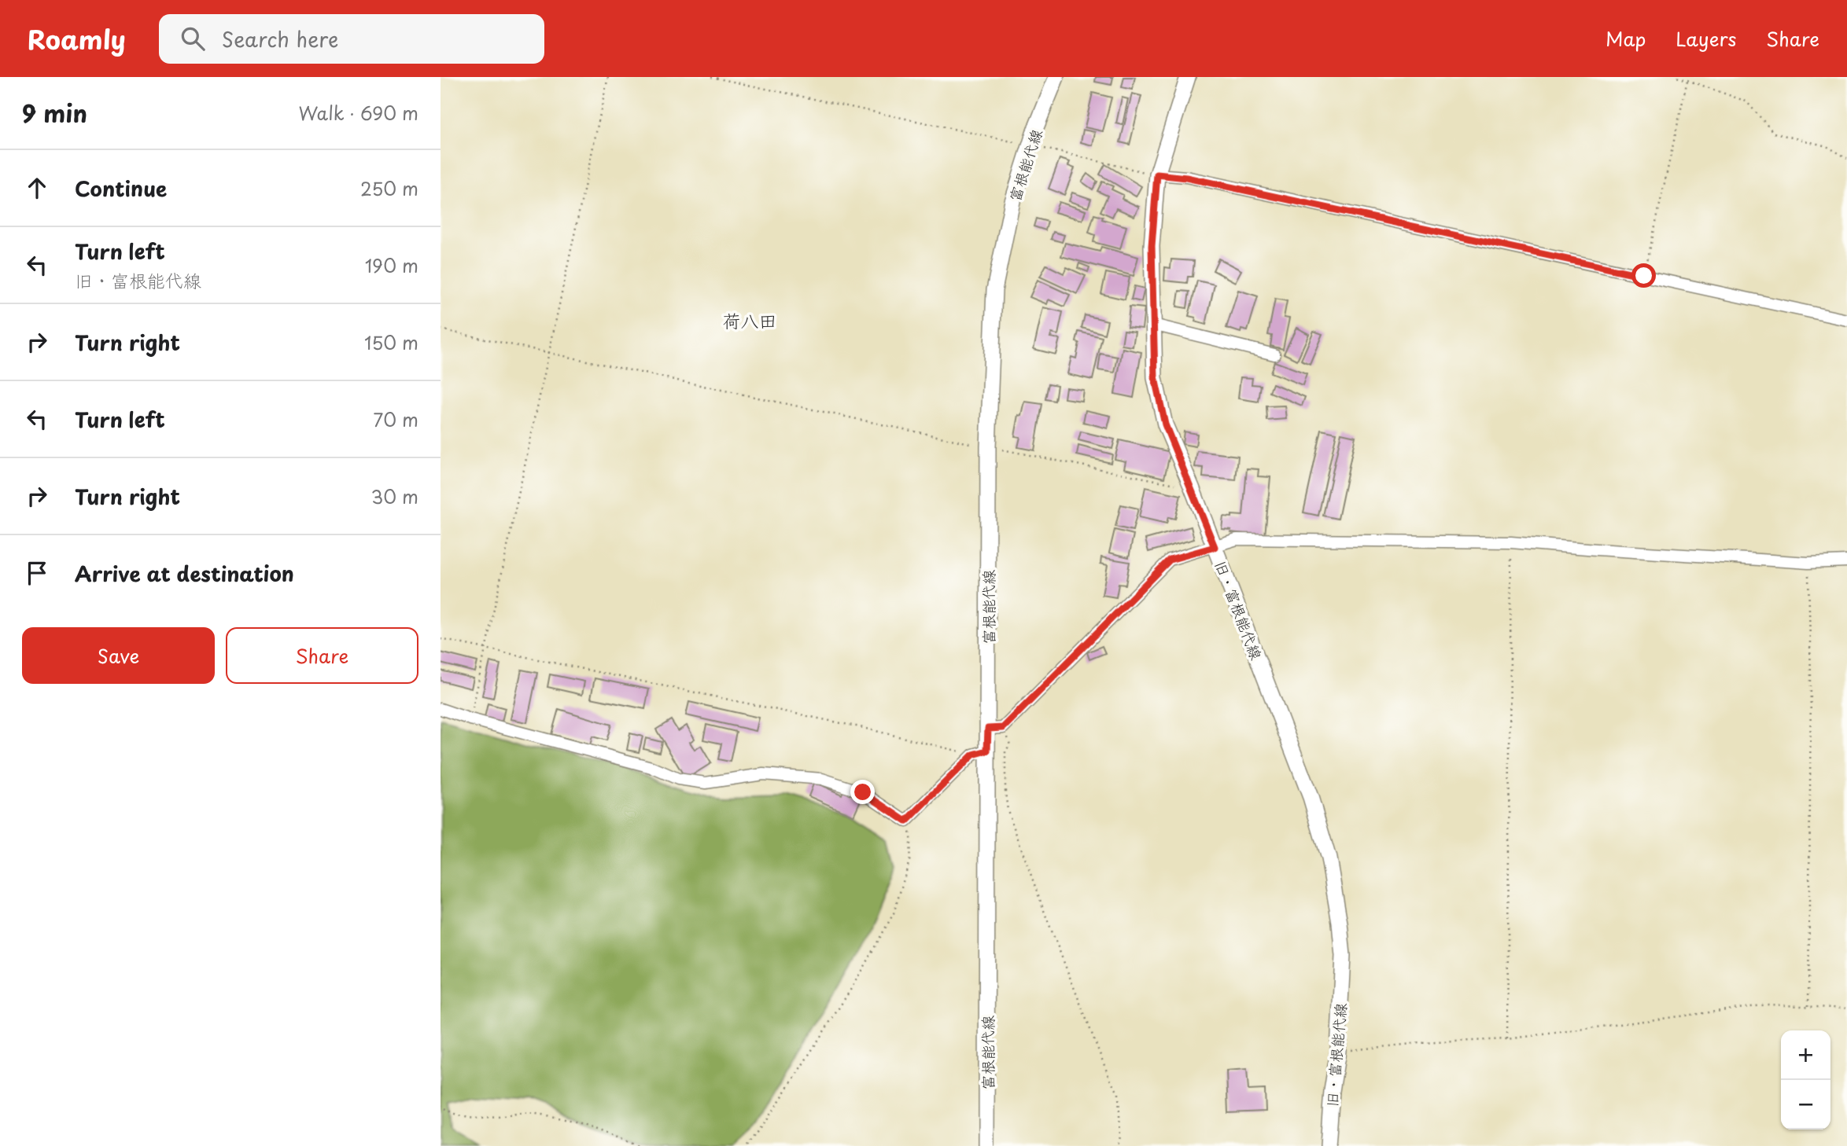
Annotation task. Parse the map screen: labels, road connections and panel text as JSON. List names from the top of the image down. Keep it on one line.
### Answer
{"streets":{"street":["富根能代線","旧・富根能代線"]},"districts":["荷八田"],"page":{"header":"Roamly","search":"Search here","nav":["Map","Layers","Share"],"heading":["9 min","Walk · 690 m"],"list":[["Continue","250 m"],["Turn left","旧・富根能代線","190 m"],["Turn right","150 m"],["Turn left","70 m"],["Turn right","30 m"],"Arrive at destination"],"buttons":["Save","Share"],"map_buttons":["+","−"]}}
